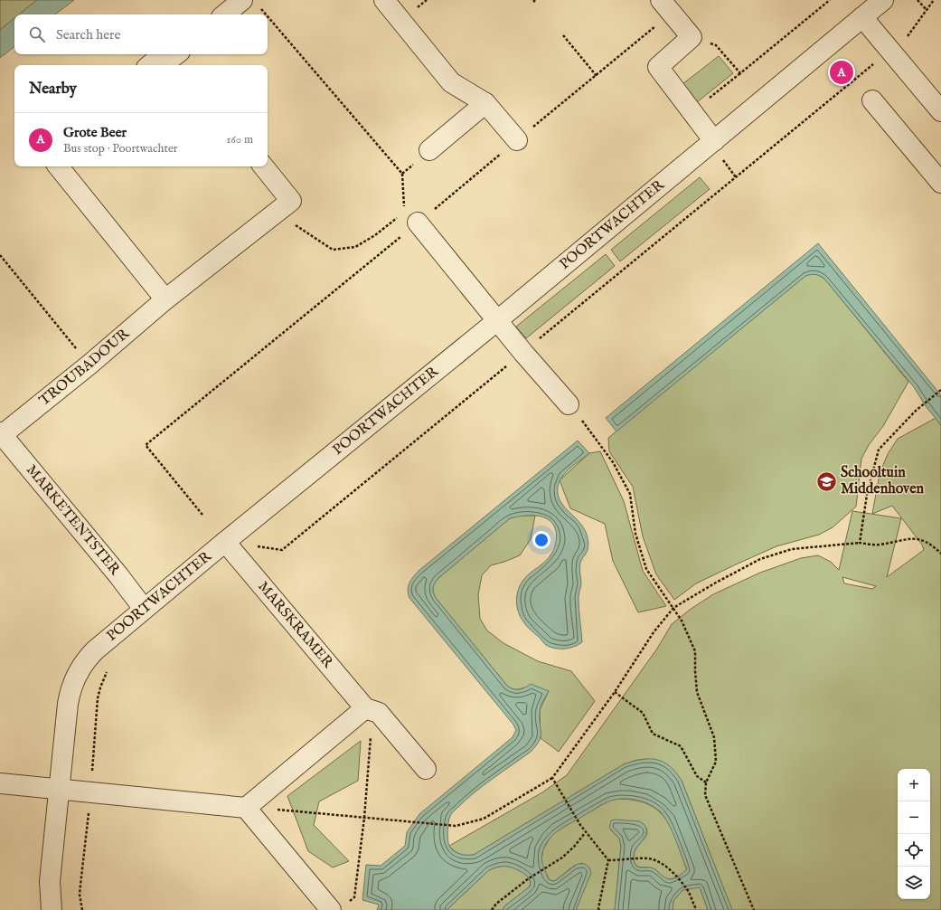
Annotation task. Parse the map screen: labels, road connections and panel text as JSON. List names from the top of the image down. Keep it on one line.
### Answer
{"streets":{"street":["POORTWACHTER","TROUBADOUR","MARKETENTSTER","MARSKRAMER"]},"crossings":[["POORTWACHTER","MARKETENTSTER"],["POORTWACHTER","MARSKRAMER"],["TROUBADOUR","MARKETENTSTER"]],"places":{"school or university":["Schooltuin Middenhoven"]},"page":{"search":"Search here","pins":"A","heading":"Nearby","list":[{"mark":"A","name":"Grote Beer","note":"Bus stop · Poortwachter","value":"160 m"}],"map_buttons":["+","−"]}}
